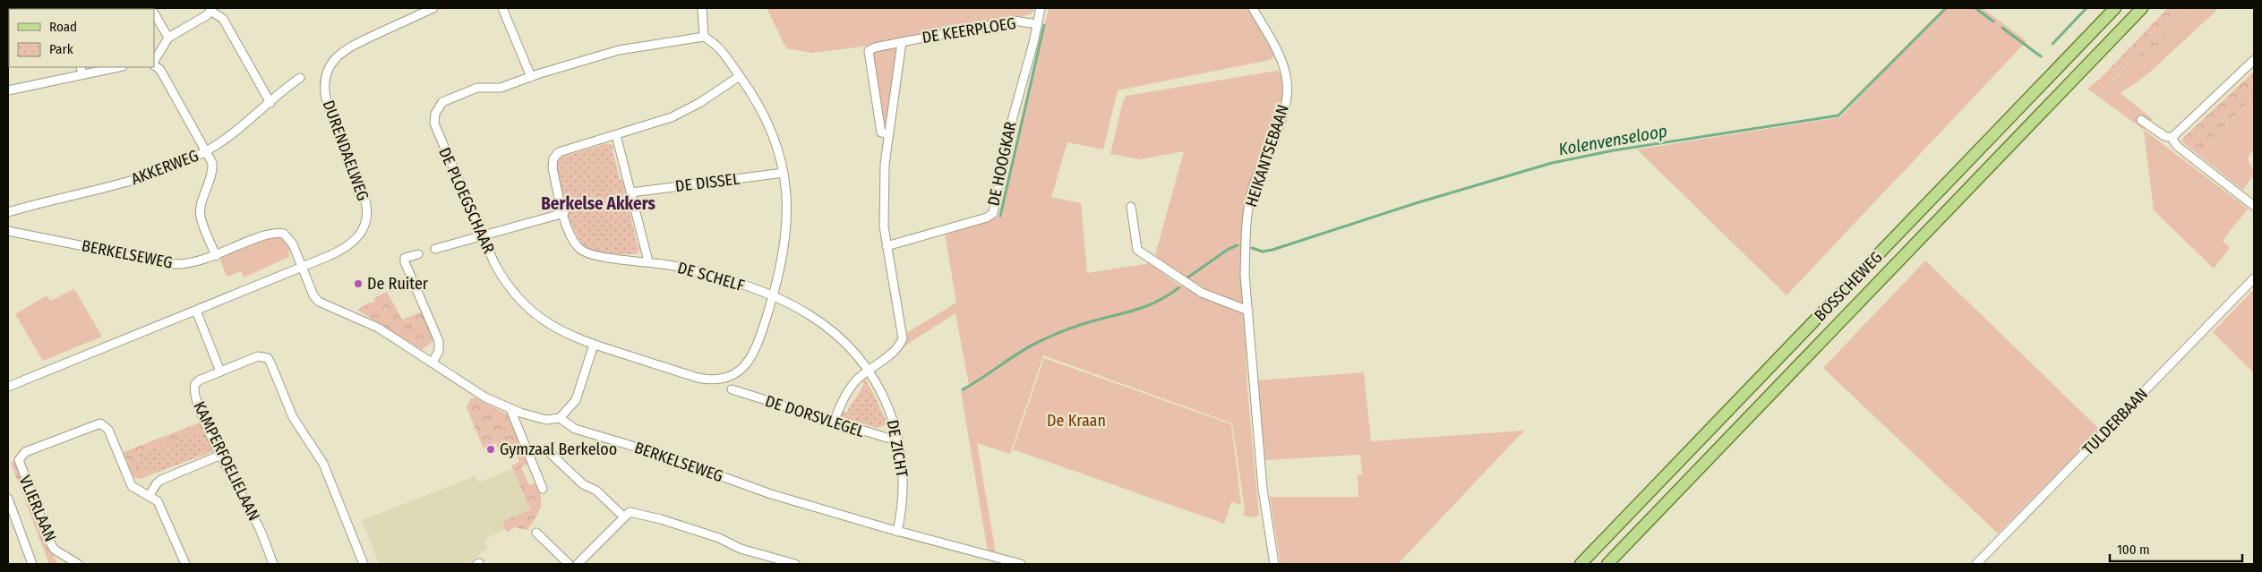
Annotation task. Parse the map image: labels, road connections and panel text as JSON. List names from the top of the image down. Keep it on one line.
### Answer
{"streets":{"main road":["BOSSCHEWEG"],"street":["DE KEERPLOEG","DURENDAELWEG","HEIKANTSEBAAN","DE HOOGKAR","AKKERWEG","DE DISSEL","DE PLOEGSCHAAR","BERKELSEWEG","DE SCHELF","DE DORSVLEGEL","TULDERBAAN","DE ZICHT","KAMPERFOELIELAAN","VLIERLAAN"]},"crossings":[["DE KEERPLOEG","DE HOOGKAR"],["DURENDAELWEG","BERKELSEWEG"],["DE DISSEL","DE PLOEGSCHAAR"],["DE PLOEGSCHAAR","DE SCHELF"],["DE PLOEGSCHAAR","DE ZICHT"],["BERKELSEWEG","DE ZICHT"],["DE SCHELF","DE ZICHT"],["DE DORSVLEGEL","DE ZICHT"]],"districts":["Berkelse Akkers"],"water":["Kolenvenseloop"],"parks":["De Kraan"],"places":["De Ruiter","Gymzaal Berkeloo"],"legend":["Road","Park"],"scale_bar":"100 m"}
